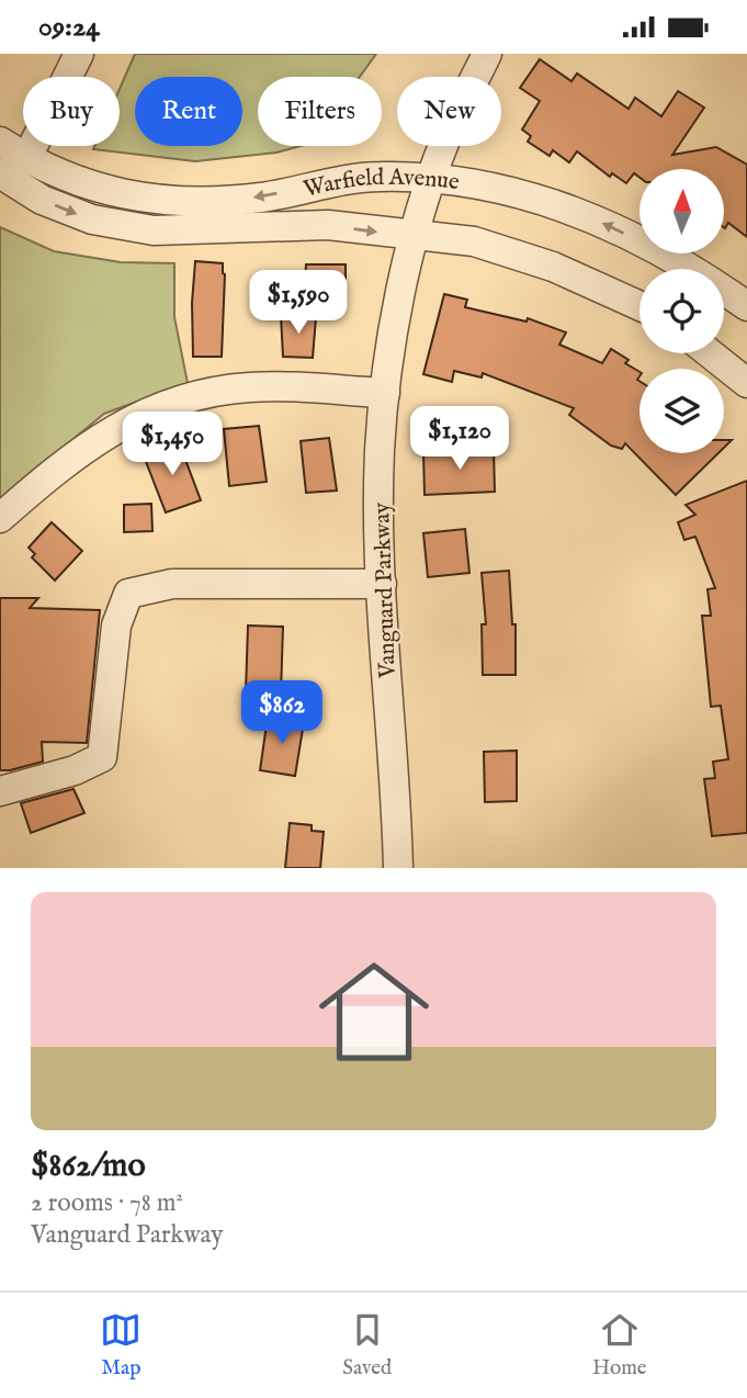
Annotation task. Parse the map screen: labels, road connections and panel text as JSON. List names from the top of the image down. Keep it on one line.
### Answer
{"streets":{"street":["Warfield Avenue","Vanguard Parkway"]},"crossings":[["Warfield Avenue","Vanguard Parkway"]],"north":"top","page":{"status":"09:24","chip":["Buy","Rent","Filters","New"],"price":["$1,590","$1,120","$1,450","$862"],"list":[{"name":"$862/mo","note":"2 rooms · 78 m² · Vanguard Parkway"}],"tabs":["Map","Saved","Home"]}}
